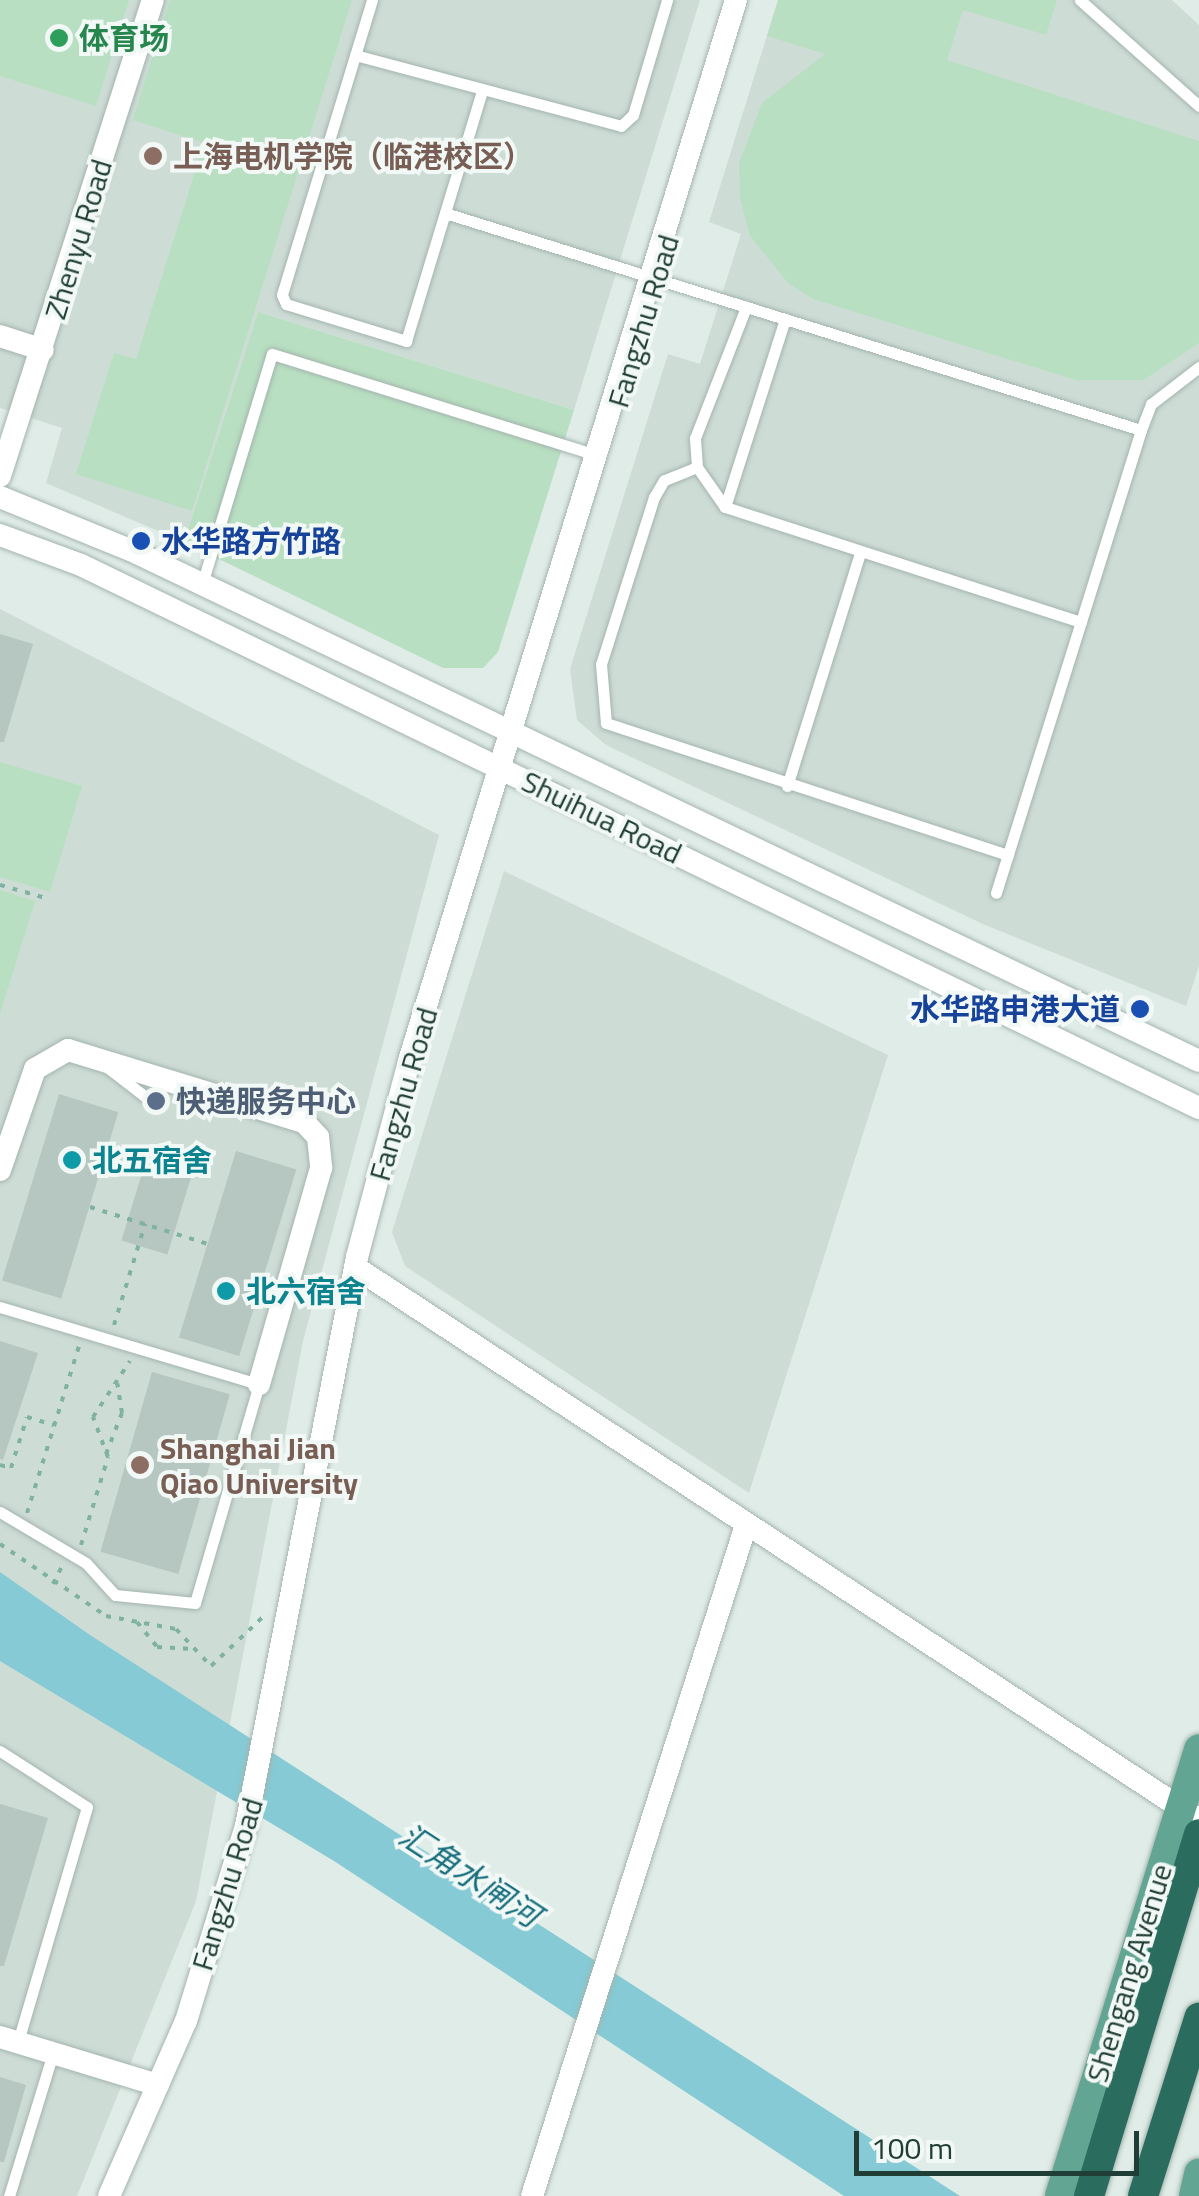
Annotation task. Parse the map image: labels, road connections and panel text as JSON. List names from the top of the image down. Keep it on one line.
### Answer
{"streets":{"main road":["Shengang Avenue"],"street":["Zhenyu Road","Fangzhu Road","Shuihua Road"]},"crossings":[["Fangzhu Road","Shuihua Road"]],"water":["汇角水闸河"],"places":["体育场","上海电机学院（临港校区）","水华路方竹路","水华路申港大道","快递服务中心","北五宿舍","北六宿舍","Shanghai Jian Qiao University"],"scale_bar":"100 m"}
